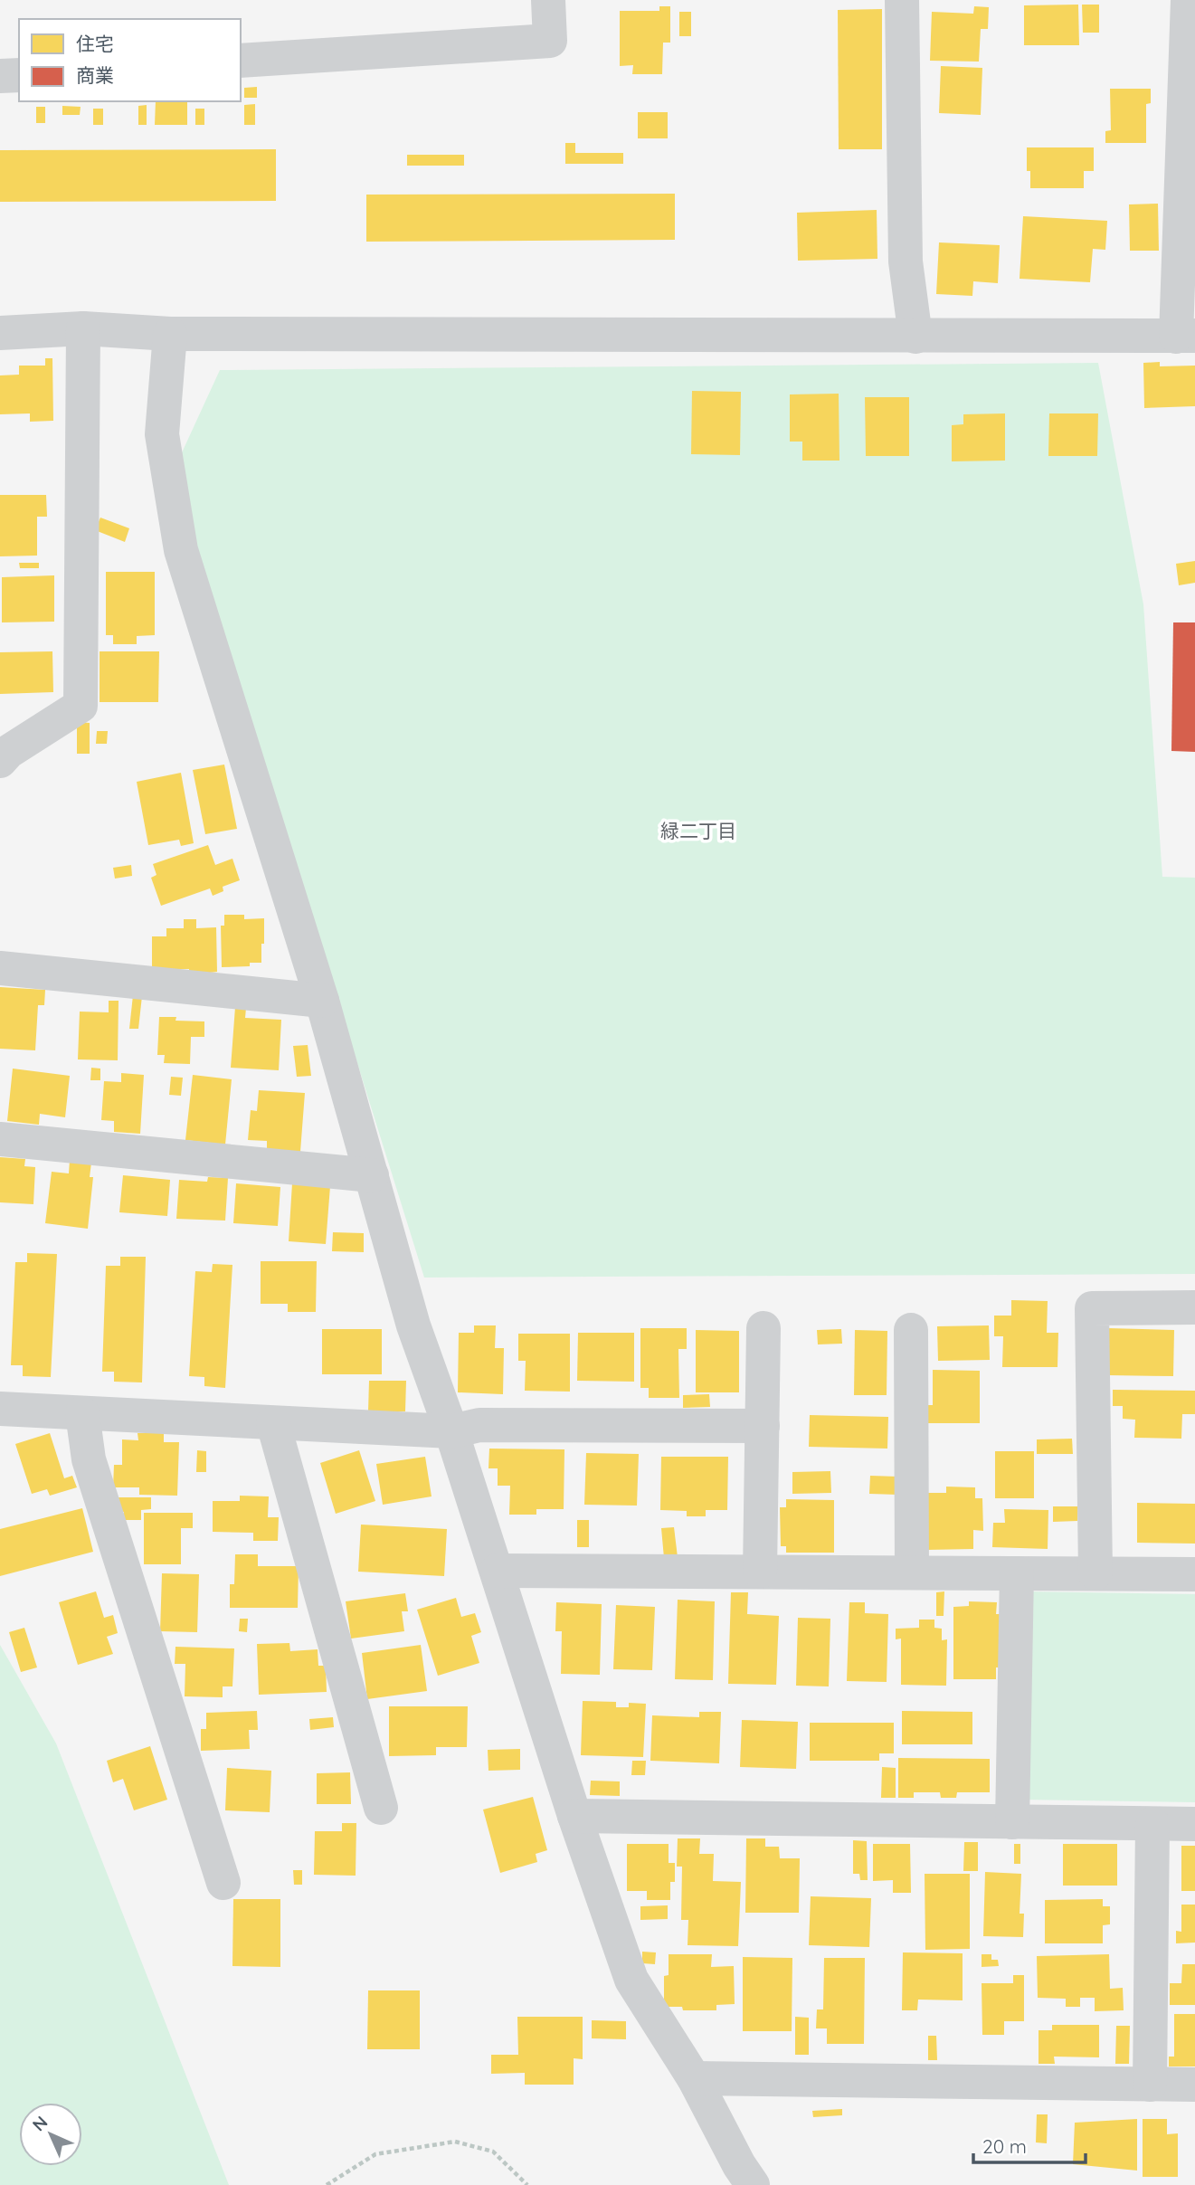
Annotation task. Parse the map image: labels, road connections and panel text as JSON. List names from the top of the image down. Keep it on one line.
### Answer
{"districts":["緑二丁目"],"legend":["住宅","商業"],"scale_bar":"20 m","north":"top left"}
